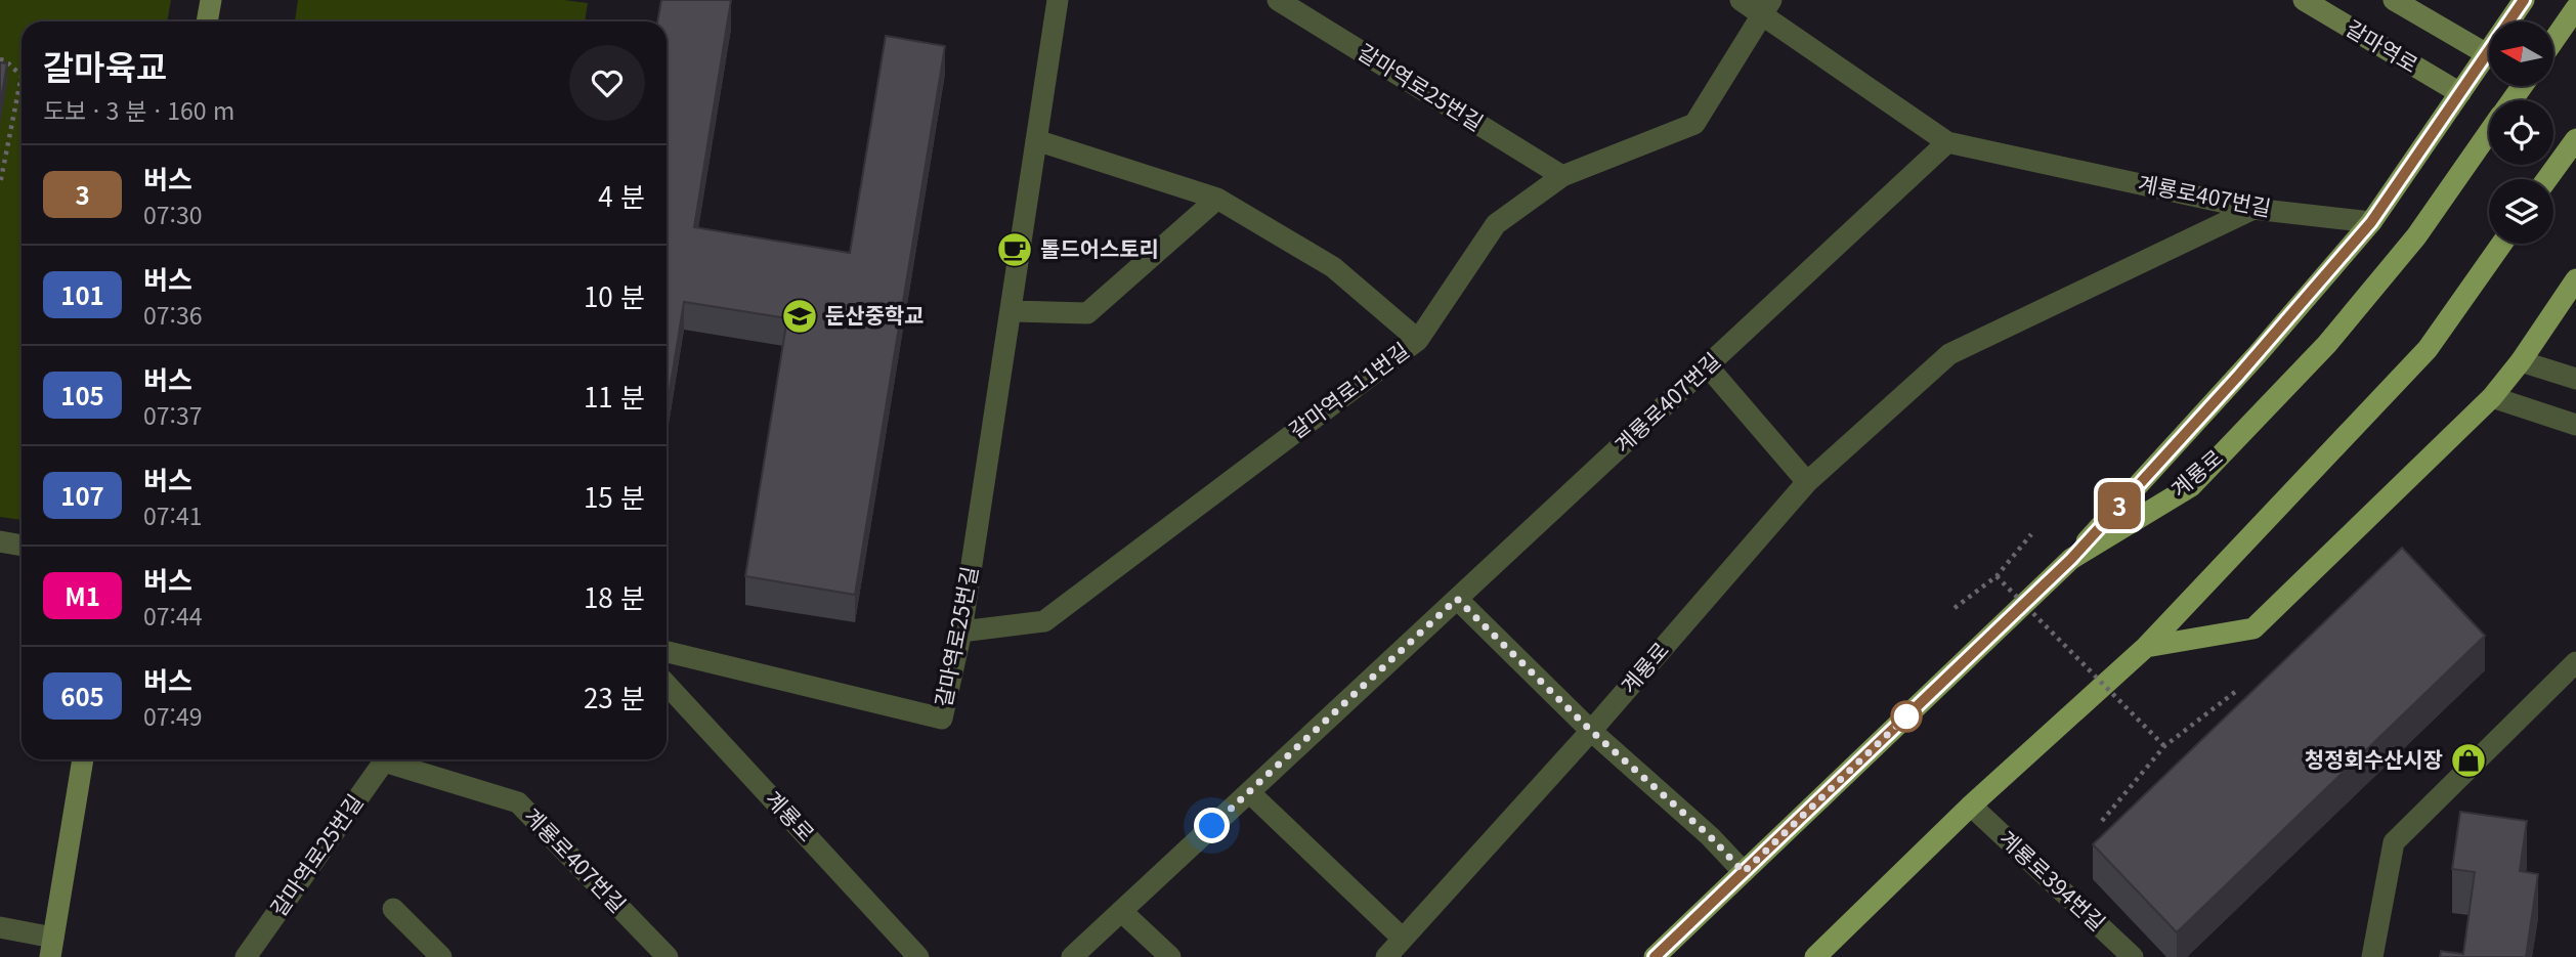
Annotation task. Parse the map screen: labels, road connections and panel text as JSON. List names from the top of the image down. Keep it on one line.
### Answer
{"streets":{"main road":["갈마역로","계룡로"],"street":["갈마역로25번길","계룡로407번길","갈마역로11번길","계룡로394번길"]},"crossings":[["갈마역로25번길","갈마역로11번길"],["계룡로407번길","계룡로"]],"places":{"cafe":["톨드어스토리"],"school or university":["둔산중학교"],"shop":["청정회수산시장"]},"lines":["bus line 3"],"north":"left","page":{"on_map":"3","heading":["갈마육교","도보 · 3 분 · 160 m"],"list":[{"mark":"3","name":"버스","note":"07:30","value":"4 분"},{"mark":"101","name":"버스","note":"07:36","value":"10 분"},{"mark":"105","name":"버스","note":"07:37","value":"11 분"},{"mark":"107","name":"버스","note":"07:41","value":"15 분"},{"mark":"M1","name":"버스","note":"07:44","value":"18 분"},{"mark":"605","name":"버스","note":"07:49","value":"23 분"}]}}
